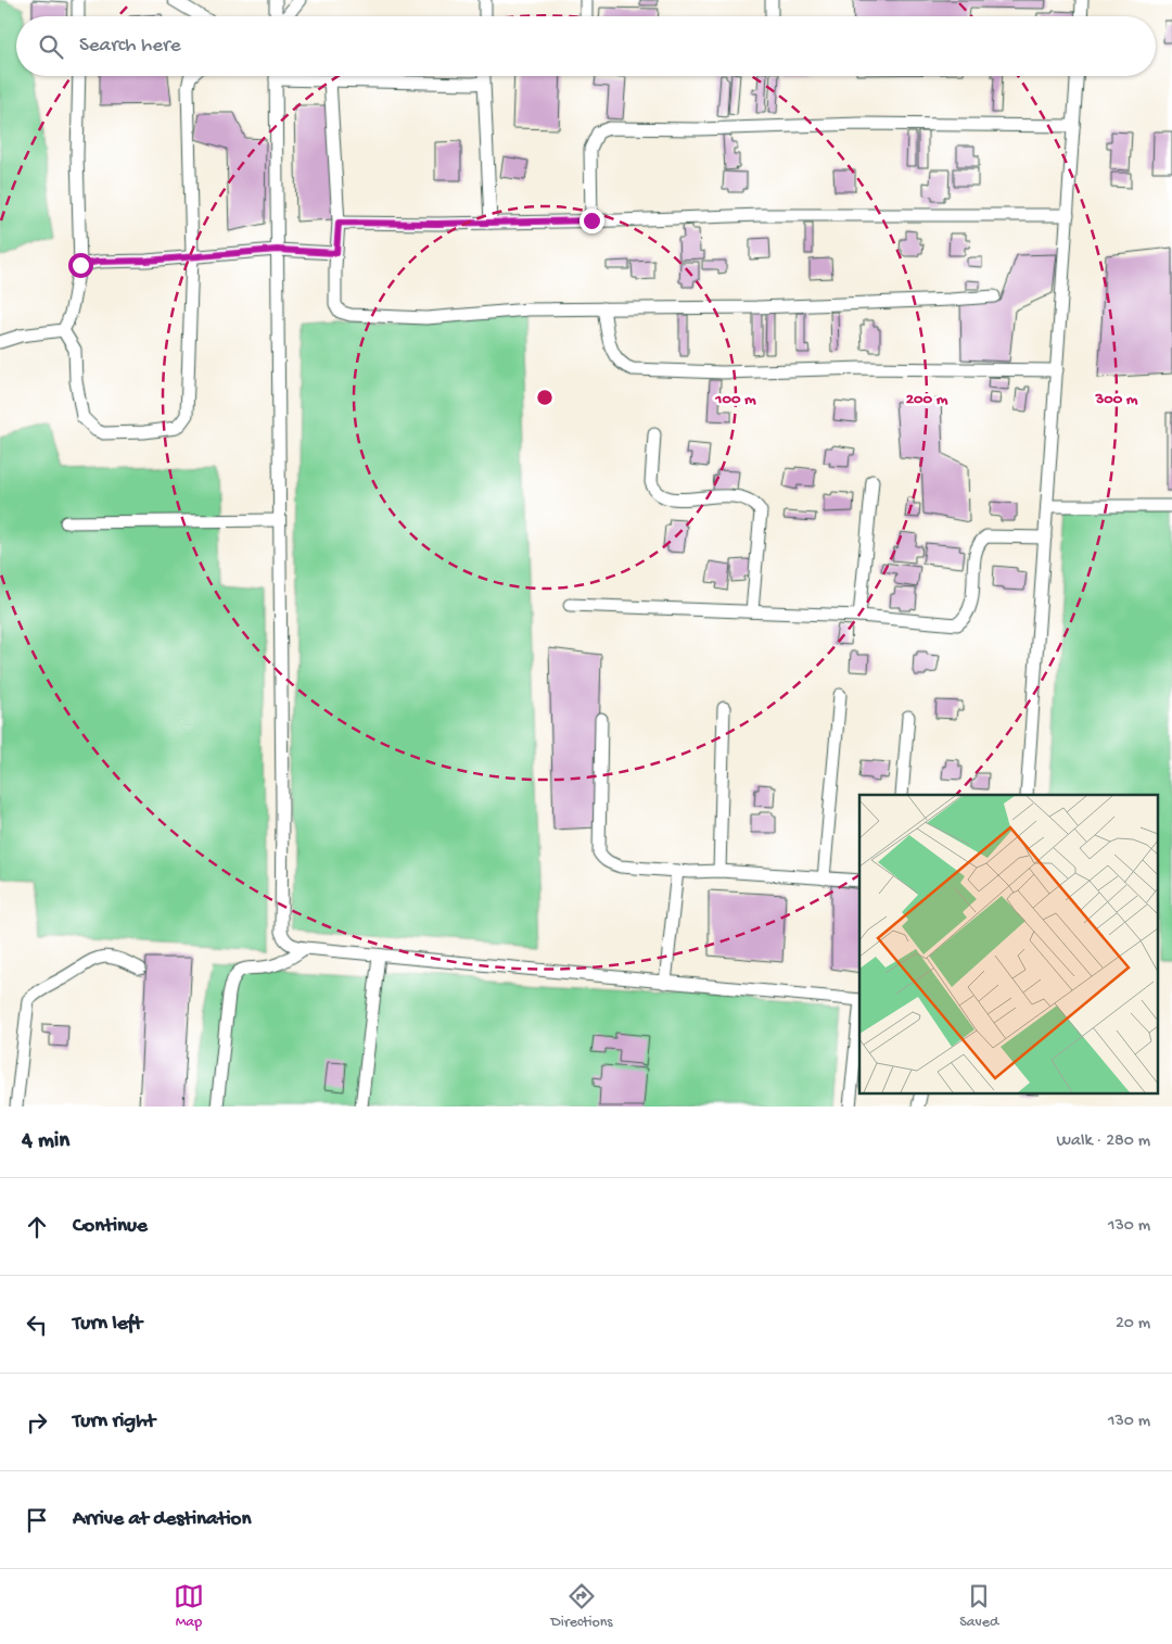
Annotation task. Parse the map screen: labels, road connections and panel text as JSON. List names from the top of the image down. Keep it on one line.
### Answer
{"page":{"search":"Search here","heading":["4 min","Walk · 280 m"],"list":[["Continue","130 m"],["Turn left","20 m"],["Turn right","130 m"],"Arrive at destination"],"nav":["Map","Directions","Saved"]},"rings":["100 m","200 m","300 m"]}
